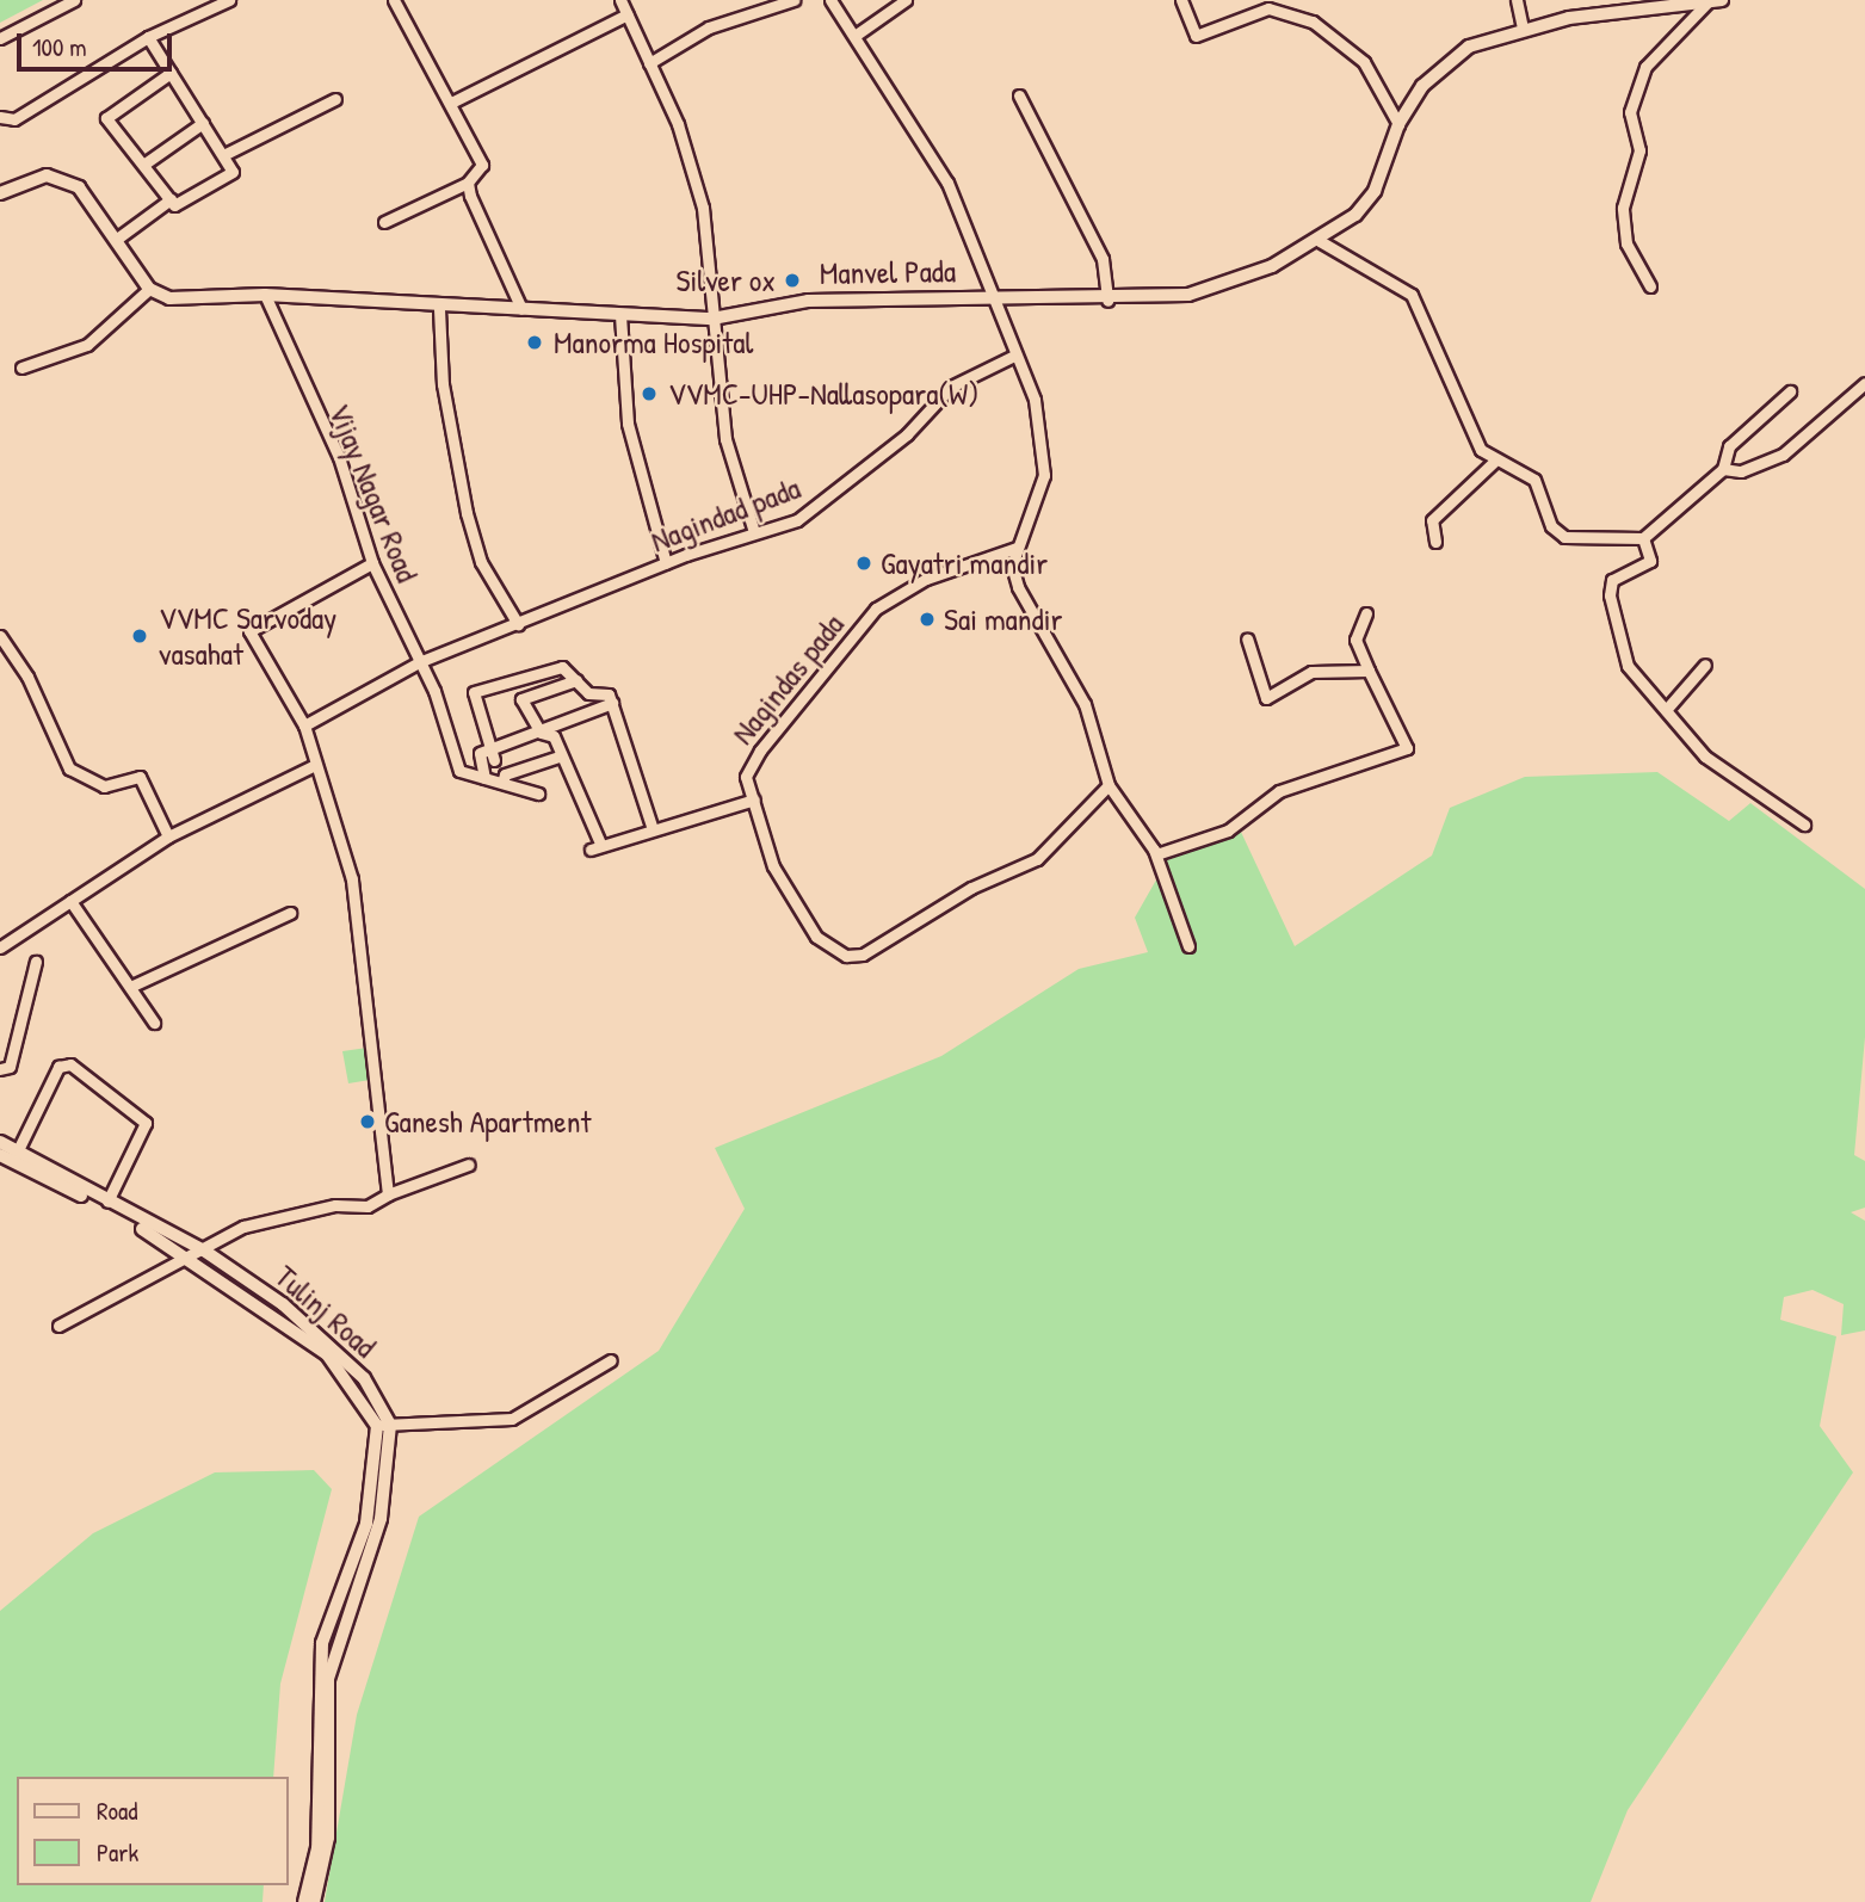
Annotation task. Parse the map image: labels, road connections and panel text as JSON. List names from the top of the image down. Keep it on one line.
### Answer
{"streets":{"main road":["Manvel Pada","Tulinj Road"],"street":["Vijay Nagar Road","Nagindad pada","Nagindas pada"]},"crossings":[["Manvel Pada","Vijay Nagar Road"],["Vijay Nagar Road","Nagindad pada"]],"places":["Silver ox","Manorma Hospital","VVMC-UHP-Nallasopara(W)","Gayatri mandir","Sai mandir","VVMC Sarvoday vasahat","Ganesh Apartment"],"legend":["Road","Park"],"scale_bar":"100 m"}
